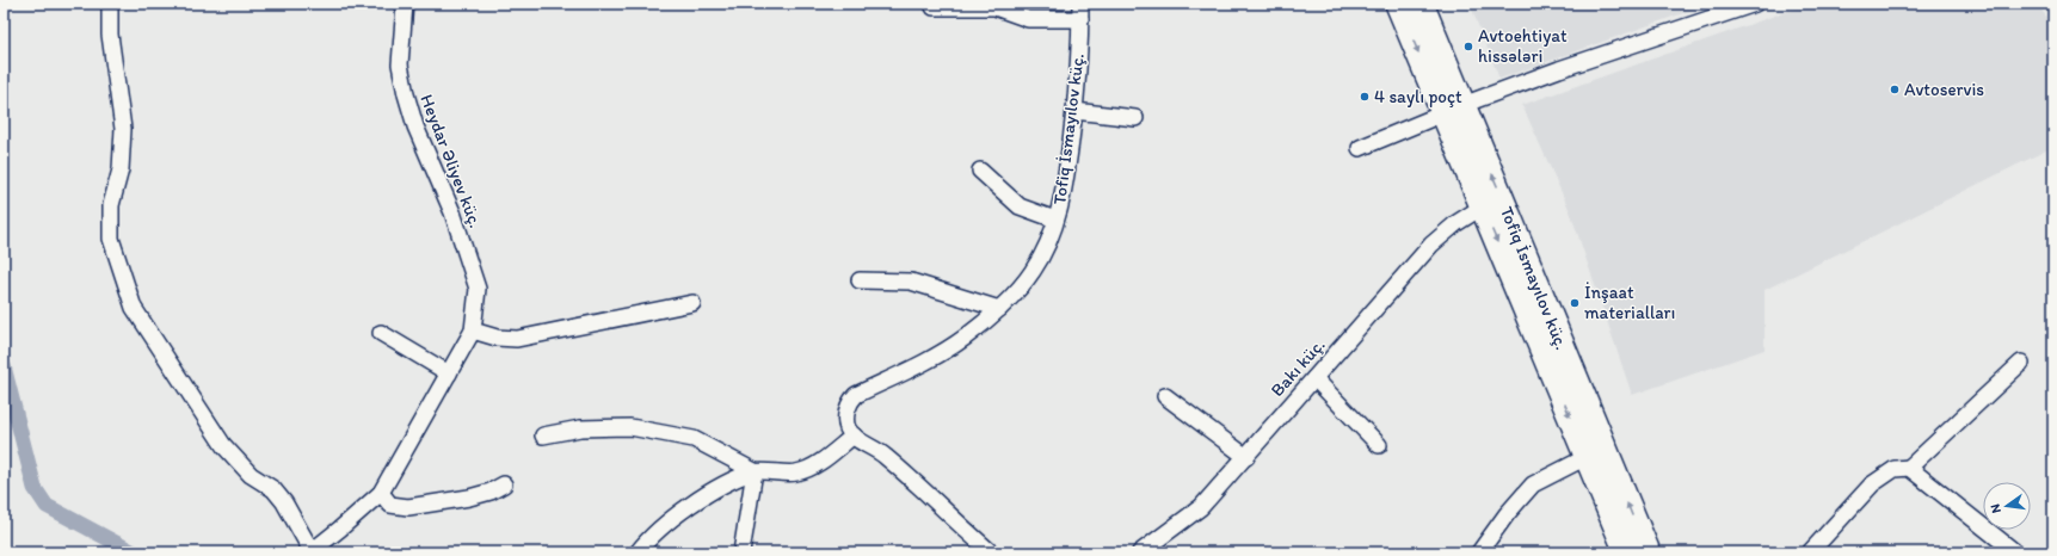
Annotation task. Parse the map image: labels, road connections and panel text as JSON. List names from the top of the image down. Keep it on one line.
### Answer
{"streets":{"main road":["Tofiq İsmayılov küç."],"street":["Heydar Əliyev küç.","Bakı küç."]},"places":["Avtoehtiyat hissələri","Avtoservis","4 saylı poçt","İnşaat materialları"],"north":"left"}
